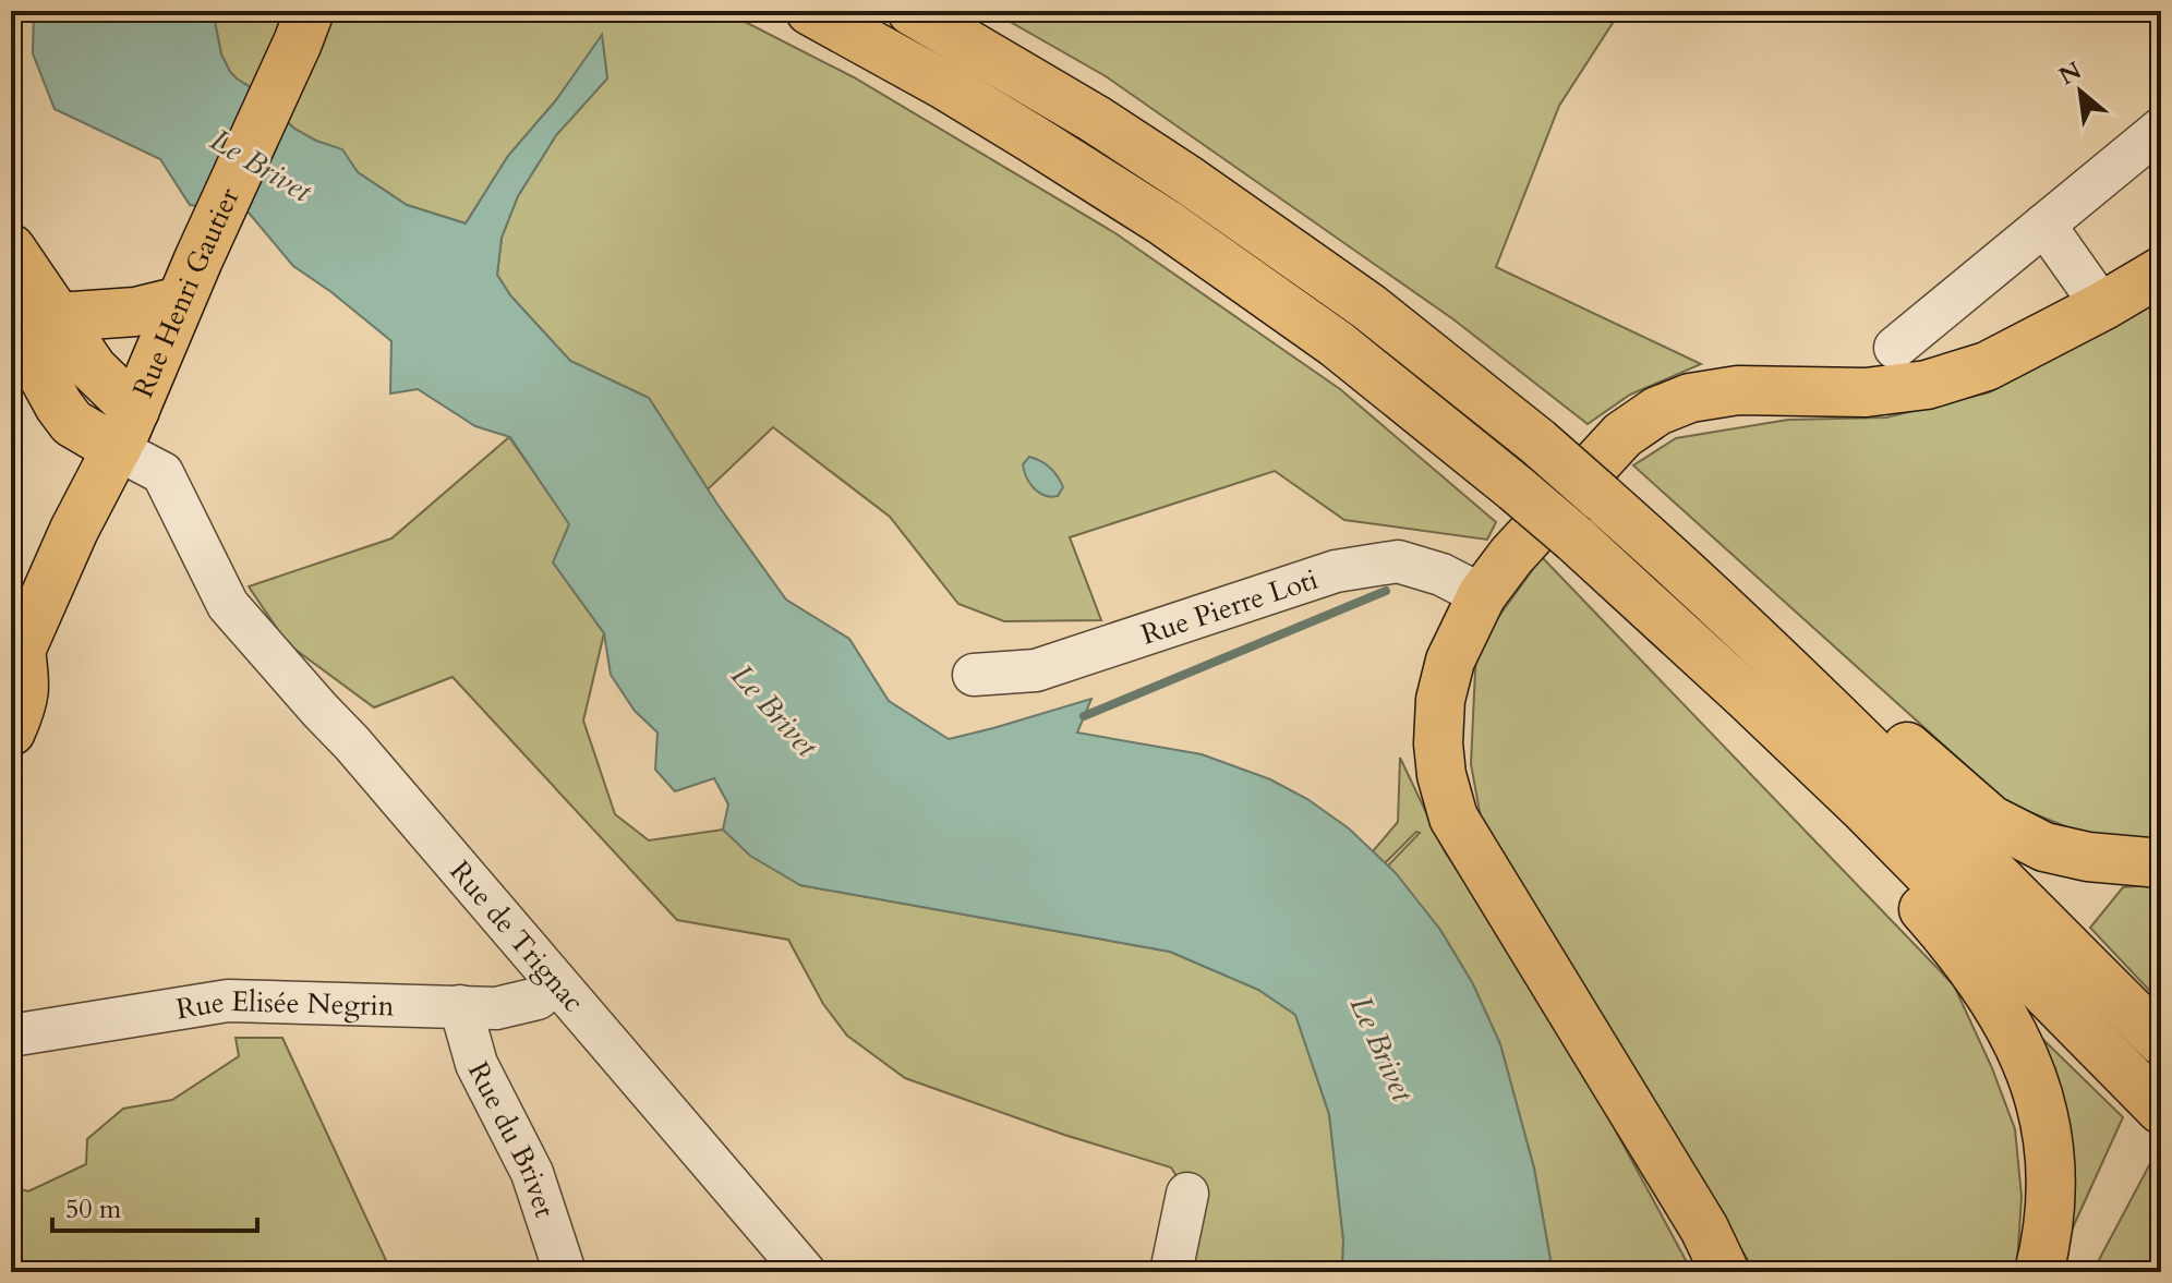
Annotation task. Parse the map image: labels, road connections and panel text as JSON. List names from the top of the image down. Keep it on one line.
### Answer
{"streets":{"main road":["Rue Henri Gautier"],"street":["Rue Pierre Loti","Rue de Trignac","Rue Elisée Negrin","Rue du Brivet"]},"crossings":[["Rue Henri Gautier","Rue de Trignac"],["Rue de Trignac","Rue Elisée Negrin"],["Rue Elisée Negrin","Rue du Brivet"]],"water":["Le Brivet"],"scale_bar":"50 m","north":"top left"}
